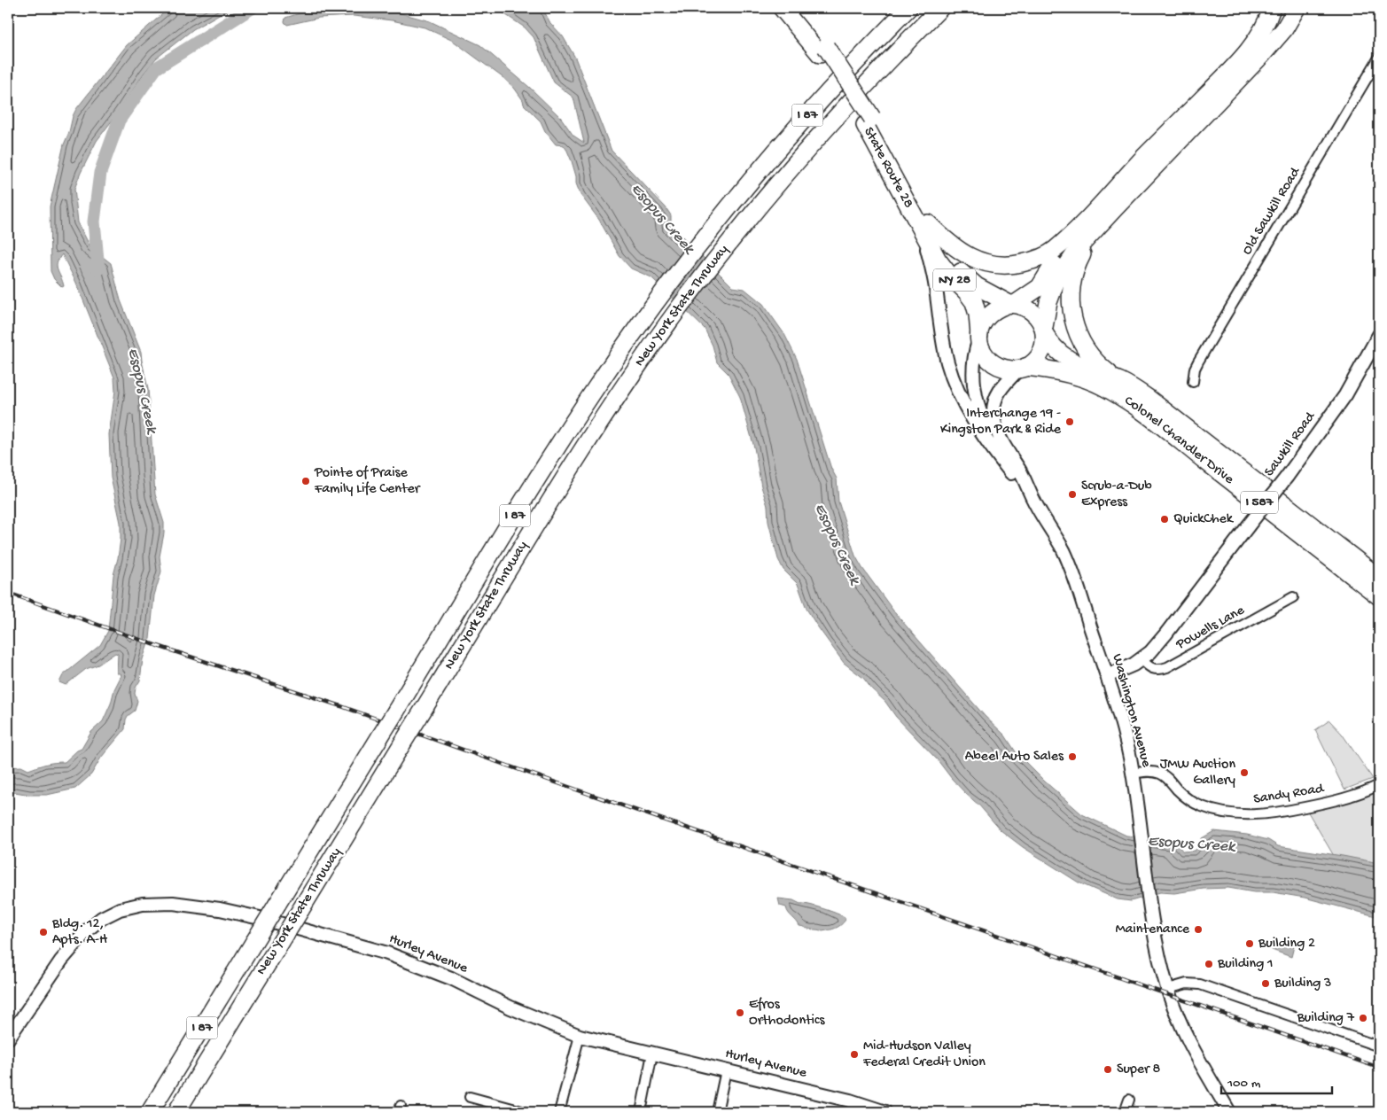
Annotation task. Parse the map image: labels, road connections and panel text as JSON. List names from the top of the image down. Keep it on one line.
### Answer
{"streets":{"highway":["I 87","State Route 28","NY 28","New York State Thruway","Colonel Chandler Drive","I 587"],"street":["Old Sawkill Road","Sawkill Road","Powells Lane","Washington Avenue","Sandy Road","Hurley Avenue"]},"crossings":[["State Route 28","Colonel Chandler Drive"],["State Route 28","Washington Avenue"],["Colonel Chandler Drive","Washington Avenue"],["Sawkill Road","Powells Lane"],["Sawkill Road","Washington Avenue"],["Washington Avenue","Sandy Road"]],"water":["Esopus Creek"],"places":["Interchange 19 - Kingston Park & Ride","Pointe of Praise Family Life Center","Scrub-a-Dub Express","QuickChek","Abeel Auto Sales","JMW Auction Gallery","Maintenance","Bldg. 12, Apts. A-H","Building 2","Building 1","Building 3","Efros Orthodontics","Building 7","Mid-Hudson Valley Federal Credit Union","Super 8"],"scale_bar":"100 m"}
